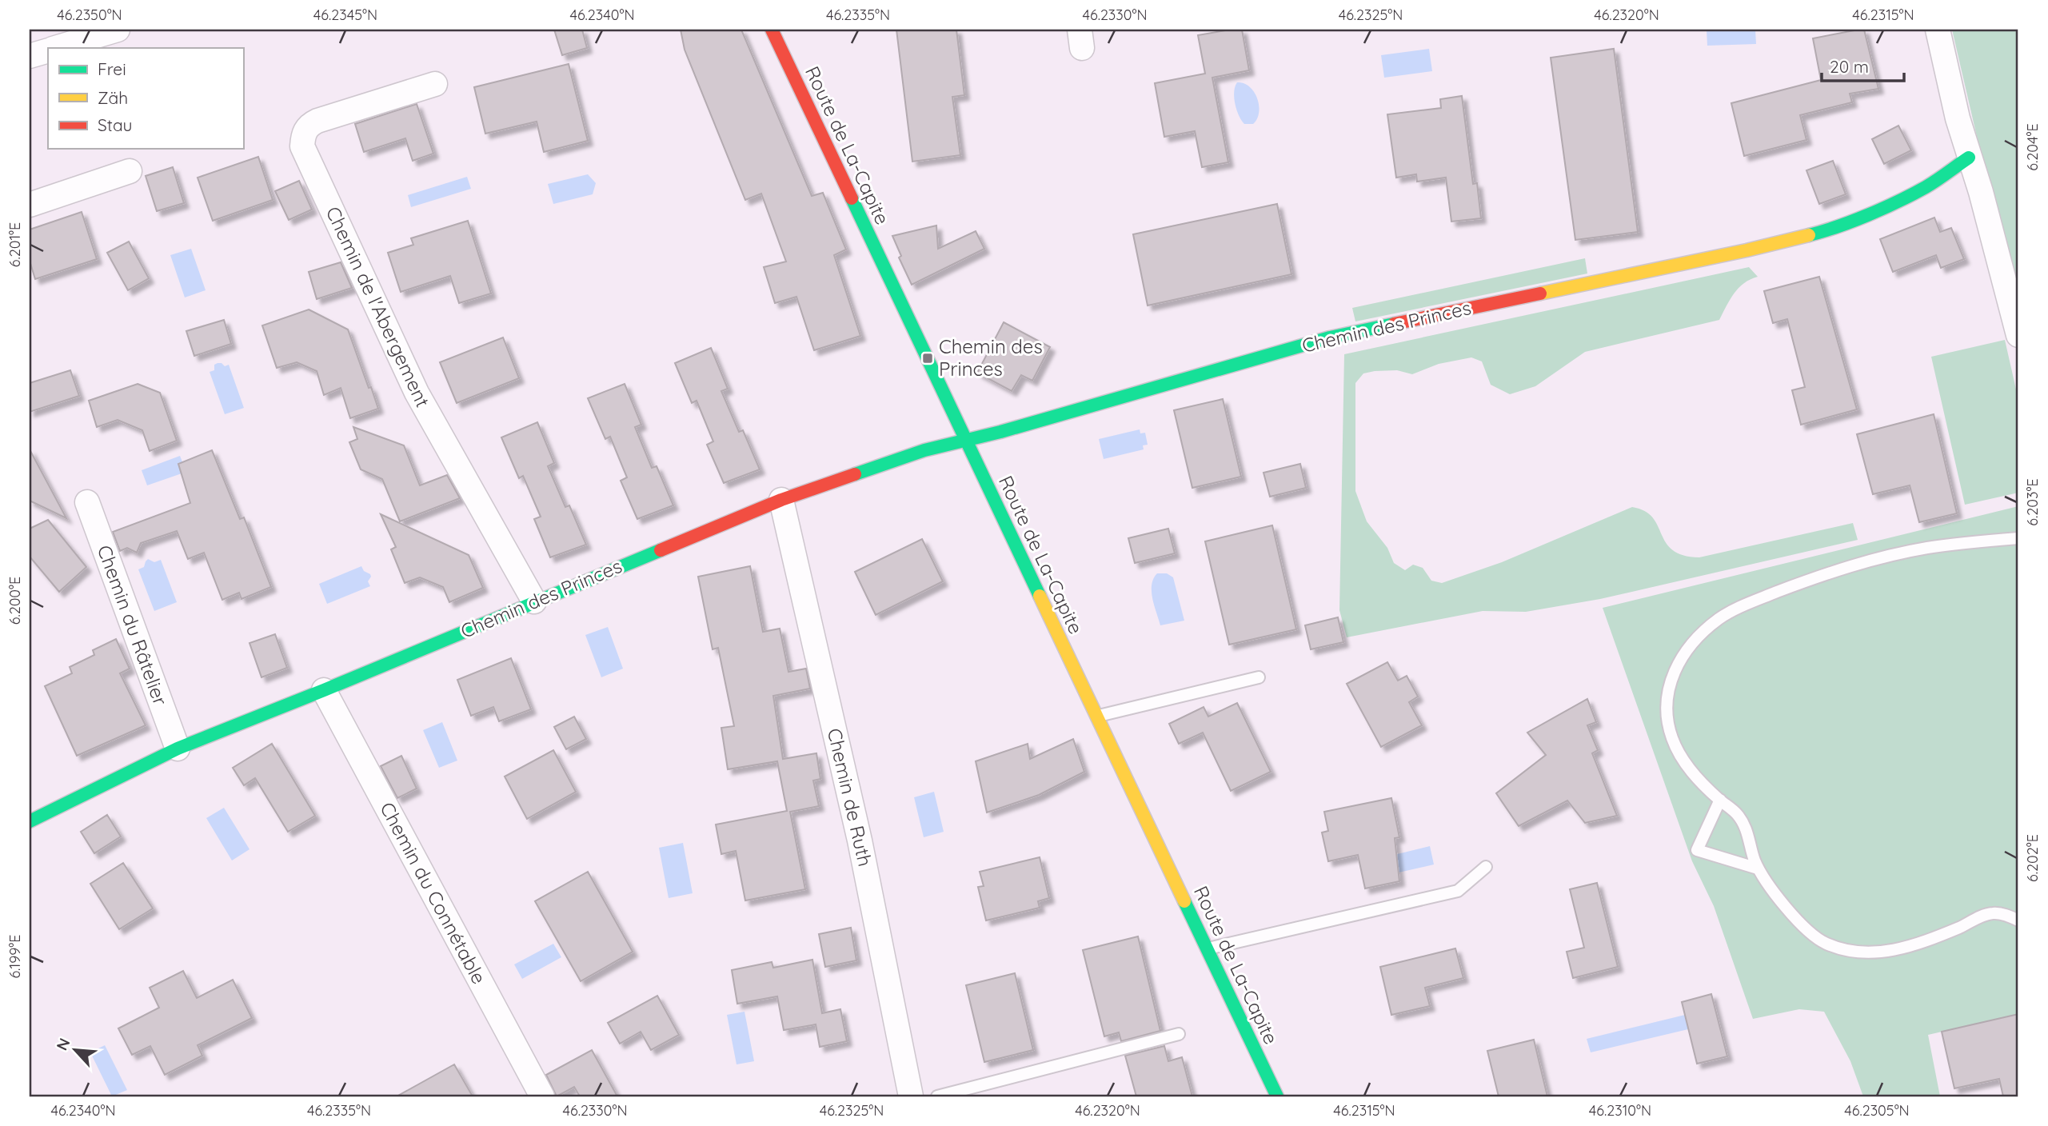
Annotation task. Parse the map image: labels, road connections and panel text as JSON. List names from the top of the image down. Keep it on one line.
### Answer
{"streets":{"street":["Route de La-Capite","Chemin de l'Abergement","Chemin des Princes","Chemin du Râtelier","Chemin de Ruth","Chemin du Connétable"]},"crossings":[["Route de La-Capite","Chemin des Princes"],["Chemin de l'Abergement","Chemin des Princes"],["Chemin des Princes","Chemin du Râtelier"],["Chemin des Princes","Chemin de Ruth"],["Chemin des Princes","Chemin du Connétable"]],"places":{"transit":["Chemin des Princes"]},"legend":["Frei","Zäh","Stau"],"scale_bar":"20 m","north":"top left","coordinates":["46.2350°N","46.2345°N","46.2340°N","46.2335°N","46.2330°N","46.2325°N","46.2320°N","46.2315°N","6.204°E","6.201°E","6.203°E","6.200°E","6.202°E","6.199°E","46.2310°N","46.2305°N"]}
